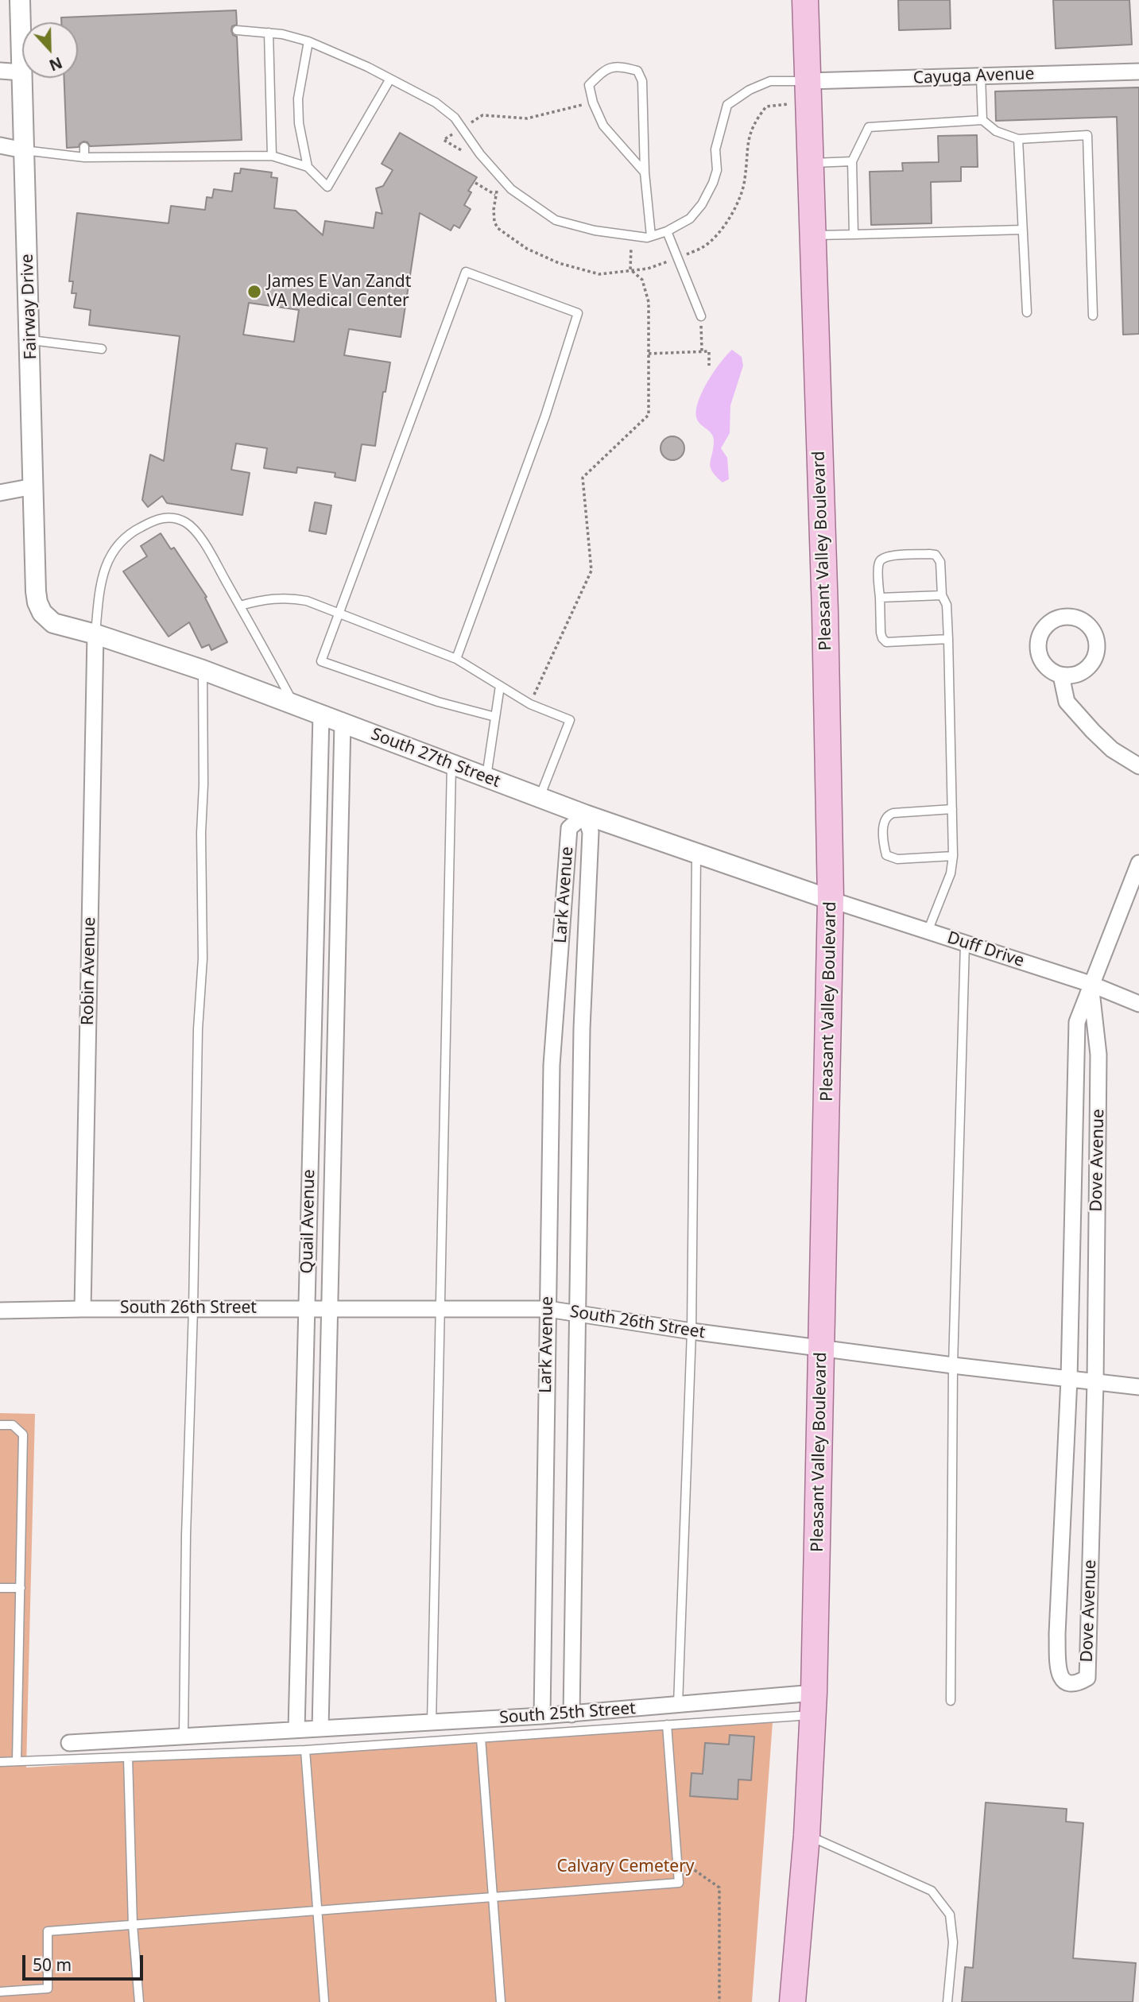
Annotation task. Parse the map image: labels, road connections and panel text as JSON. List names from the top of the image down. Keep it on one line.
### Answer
{"streets":{"main road":["Pleasant Valley Boulevard"],"street":["Cayuga Avenue","Fairway Drive","South 27th Street","Lark Avenue","Duff Drive","Robin Avenue","Dove Avenue","Quail Avenue","South 26th Street","South 25th Street"]},"crossings":[["Cayuga Avenue","Pleasant Valley Boulevard"],["Fairway Drive","South 27th Street"],["Pleasant Valley Boulevard","South 27th Street"],["Pleasant Valley Boulevard","Duff Drive"],["Pleasant Valley Boulevard","South 26th Street"],["Pleasant Valley Boulevard","South 25th Street"],["South 27th Street","Lark Avenue"],["South 27th Street","Duff Drive"],["South 27th Street","Robin Avenue"],["South 27th Street","Quail Avenue"],["Lark Avenue","South 26th Street"],["Lark Avenue","South 25th Street"],["Duff Drive","Dove Avenue"],["Robin Avenue","South 26th Street"],["Dove Avenue","South 26th Street"],["Quail Avenue","South 26th Street"],["Quail Avenue","South 25th Street"]],"parks":["Calvary Cemetery"],"places":["James E Van Zandt VA Medical Center"],"scale_bar":"50 m","north":"bottom"}
